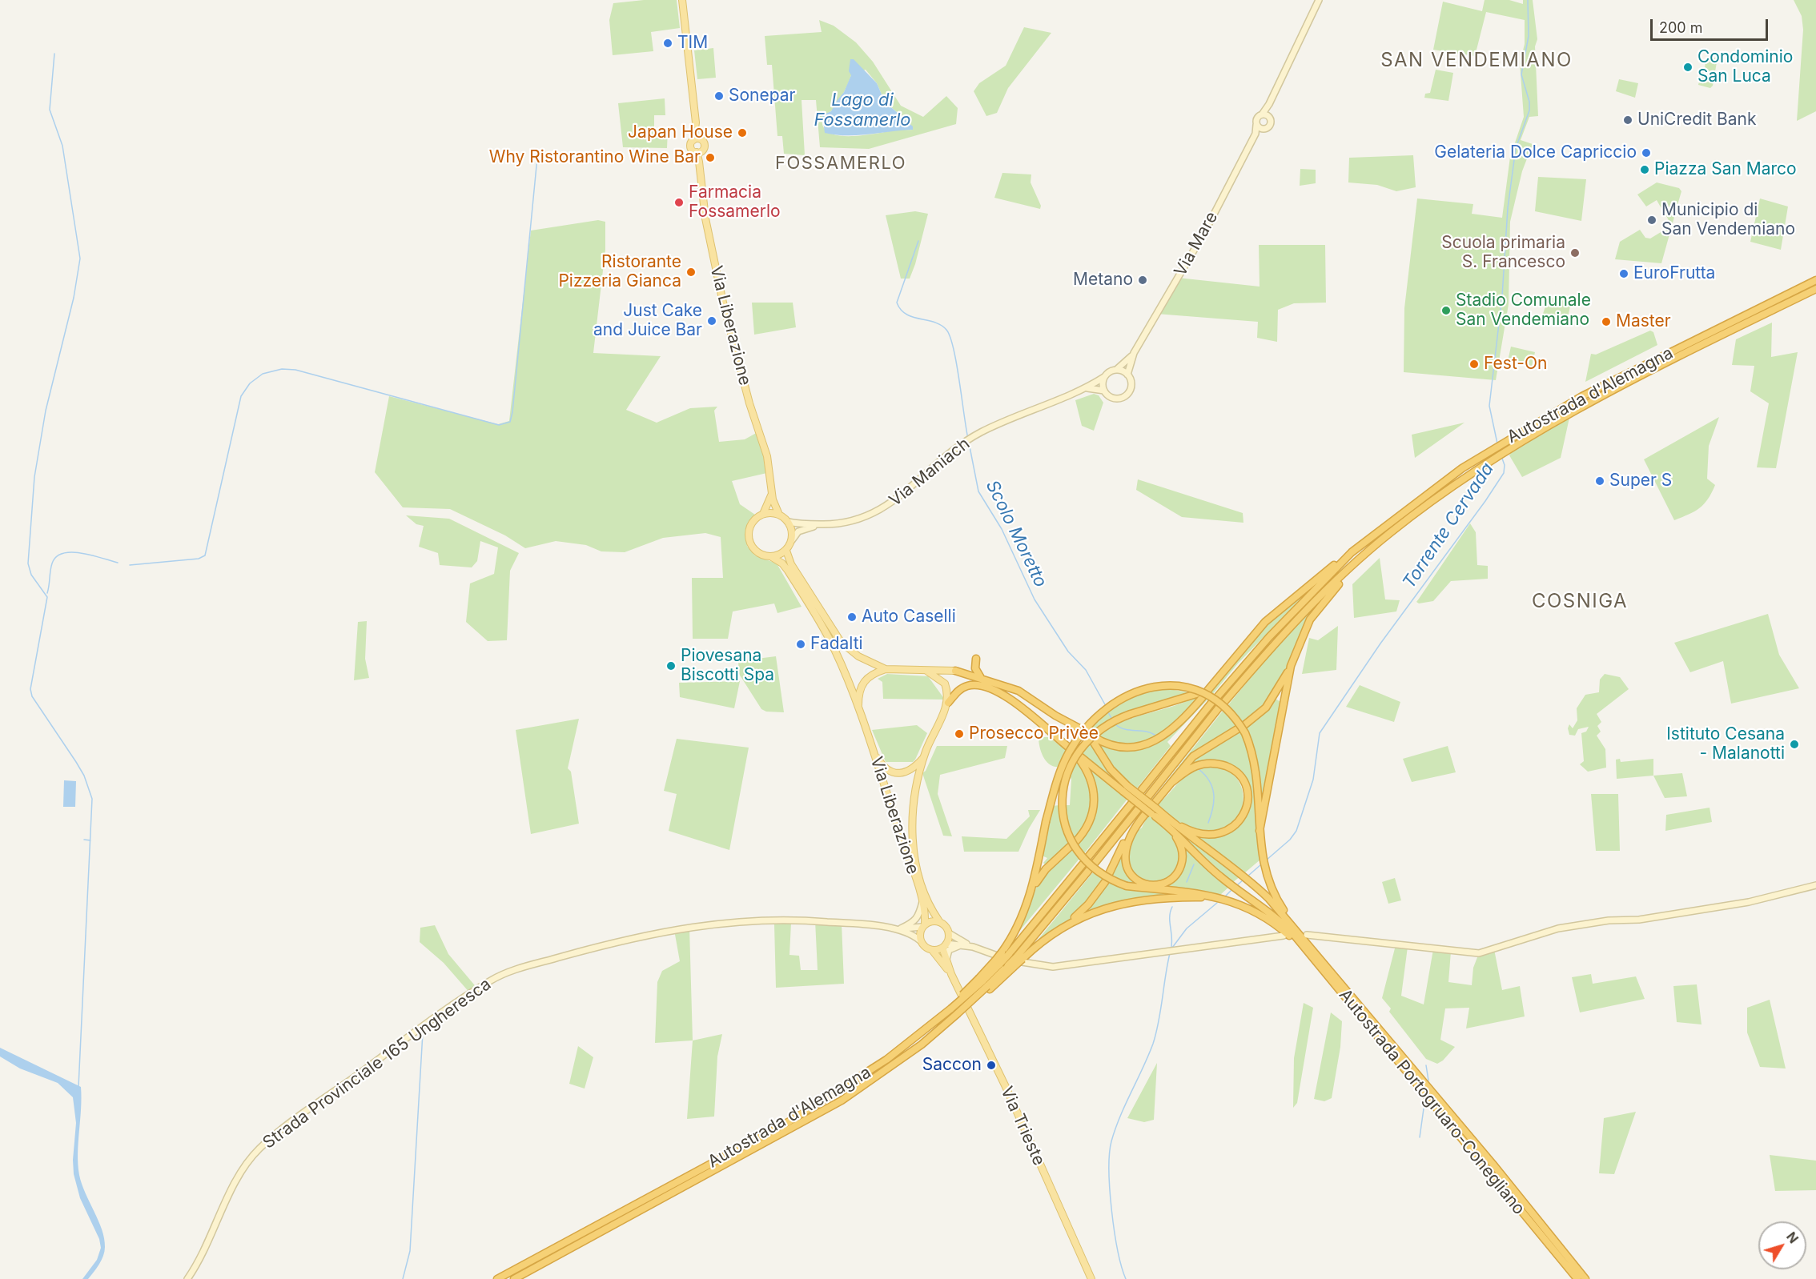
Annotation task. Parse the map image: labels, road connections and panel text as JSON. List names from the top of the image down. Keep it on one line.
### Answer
{"streets":{"highway":["Autostrada d'Alemagna","Autostrada Portogruaro-Conegliano"],"main road":["Via Mare","Via Liberazione","Via Maniach","Strada Provinciale 165 Ungheresca","Via Trieste"]},"crossings":[["Via Mare","Via Maniach"],["Via Liberazione","Via Maniach"],["Via Liberazione","Strada Provinciale 165 Ungheresca"],["Via Liberazione","Via Trieste"],["Strada Provinciale 165 Ungheresca","Via Trieste"]],"districts":["SAN VENDEMIANO","FOSSAMERLO","COSNIGA"],"water":["Lago di Fossamerlo","Torrente Cervada","Scolo Moretto"],"places":["TIM","Condominio San Luca","Sonepar","UniCredit Bank","Japan House","Gelateria Dolce Capriccio","Why Ristorantino Wine Bar","Piazza San Marco","Farmacia Fossamerlo","Municipio di San Vendemiano","Scuola primaria S. Francesco","Ristorante Pizzeria Gianca","EuroFrutta","Metano","Stadio Comunale San Vendemiano","Just Cake and Juice Bar","Master","Fest-On","Super S","Auto Caselli","Fadalti","Piovesana Biscotti Spa","Prosecco Privèe","Istituto Cesana - Malanotti","Saccon"],"scale_bar":"200 m","north":"top right"}
